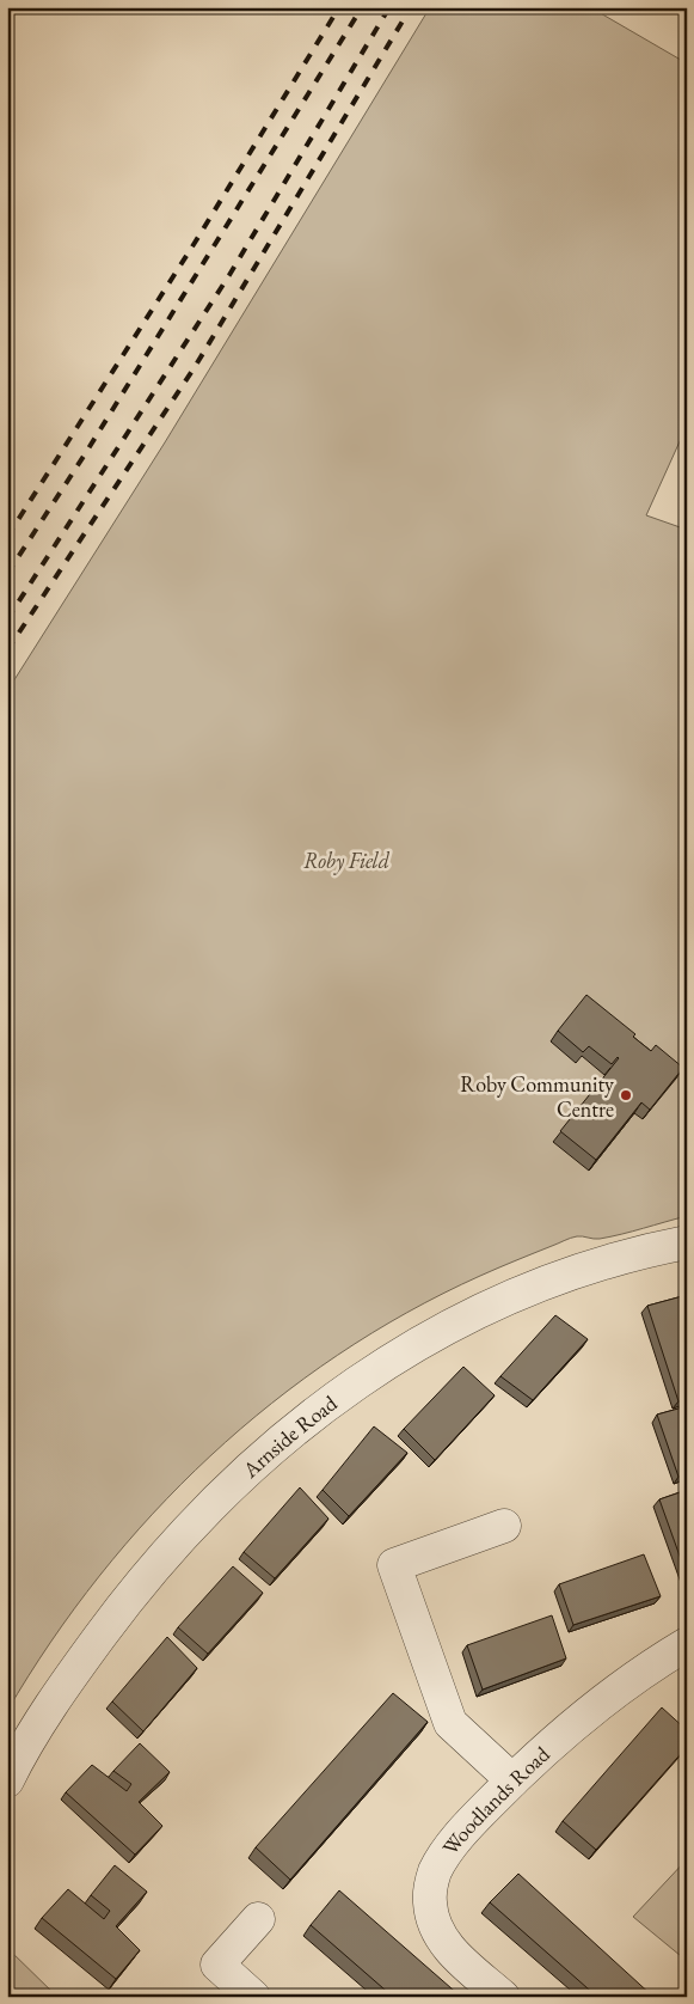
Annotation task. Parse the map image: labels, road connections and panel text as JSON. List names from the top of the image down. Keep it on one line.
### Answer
{"streets":{"street":["Arnside Road","Woodlands Road"]},"parks":["Roby Field"],"places":["Roby Community Centre"]}
